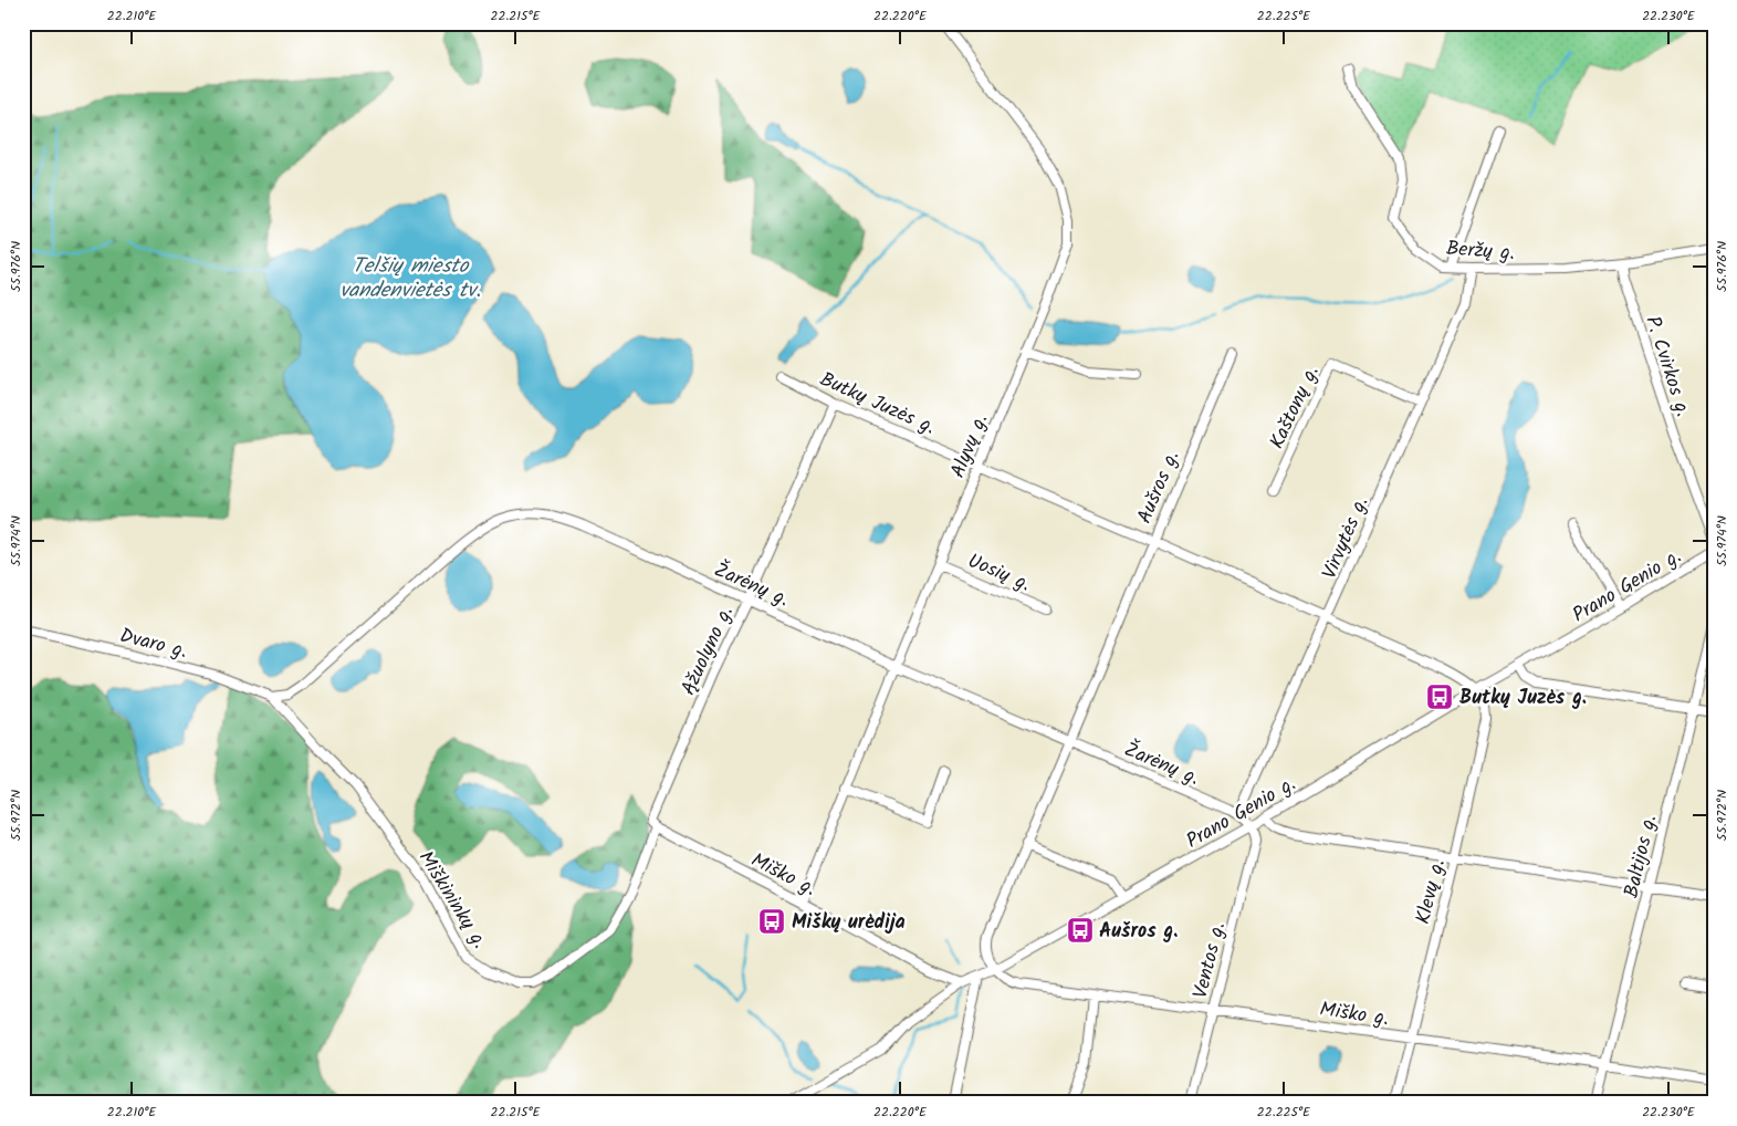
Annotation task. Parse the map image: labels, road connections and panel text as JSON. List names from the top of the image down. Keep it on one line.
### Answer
{"streets":{"street":["Beržų g.","P. Cvirkos g.","Butkų Juzės g.","Kaštonų g.","Alyvų g.","Aušros g.","Virvytės g.","Uosių g.","Žarėnų g.","Prano Genio g.","Dvaro g.","Ąžuolyno g.","Baltijos g.","Miško g.","Klevų g.","Miškininkų g.","Ventos g."]},"crossings":[["Beržų g.","P. Cvirkos g."],["Beržų g.","Virvytės g."],["Butkų Juzės g.","Alyvų g."],["Butkų Juzės g.","Aušros g."],["Butkų Juzės g.","Virvytės g."],["Butkų Juzės g.","Prano Genio g."],["Butkų Juzės g.","Ąžuolyno g."],["Butkų Juzės g.","Klevų g."],["Kaštonų g.","Virvytės g."],["Alyvų g.","Uosių g."],["Alyvų g.","Žarėnų g."],["Alyvų g.","Miško g."],["Aušros g.","Žarėnų g."],["Aušros g.","Prano Genio g."],["Aušros g.","Miško g."],["Virvytės g.","Žarėnų g."],["Žarėnų g.","Prano Genio g."],["Žarėnų g.","Dvaro g."],["Žarėnų g.","Ąžuolyno g."],["Žarėnų g.","Miškininkų g."],["Žarėnų g.","Ventos g."],["Prano Genio g.","Miško g."],["Prano Genio g.","Klevų g."],["Prano Genio g.","Ventos g."],["Dvaro g.","Miškininkų g."],["Ąžuolyno g.","Miško g."],["Ąžuolyno g.","Miškininkų g."],["Baltijos g.","Miško g."],["Miško g.","Klevų g."],["Miško g.","Miškininkų g."],["Miško g.","Ventos g."]],"water":["Telšių miesto vandenvietės tv."],"places":{"bus stop":["Butkų Juzės g.","Miškų urėdija","Aušros g."]},"coordinates":["22.210°E","22.215°E","22.220°E","22.225°E","22.230°E","55.976°N","55.974°N","55.972°N"]}
